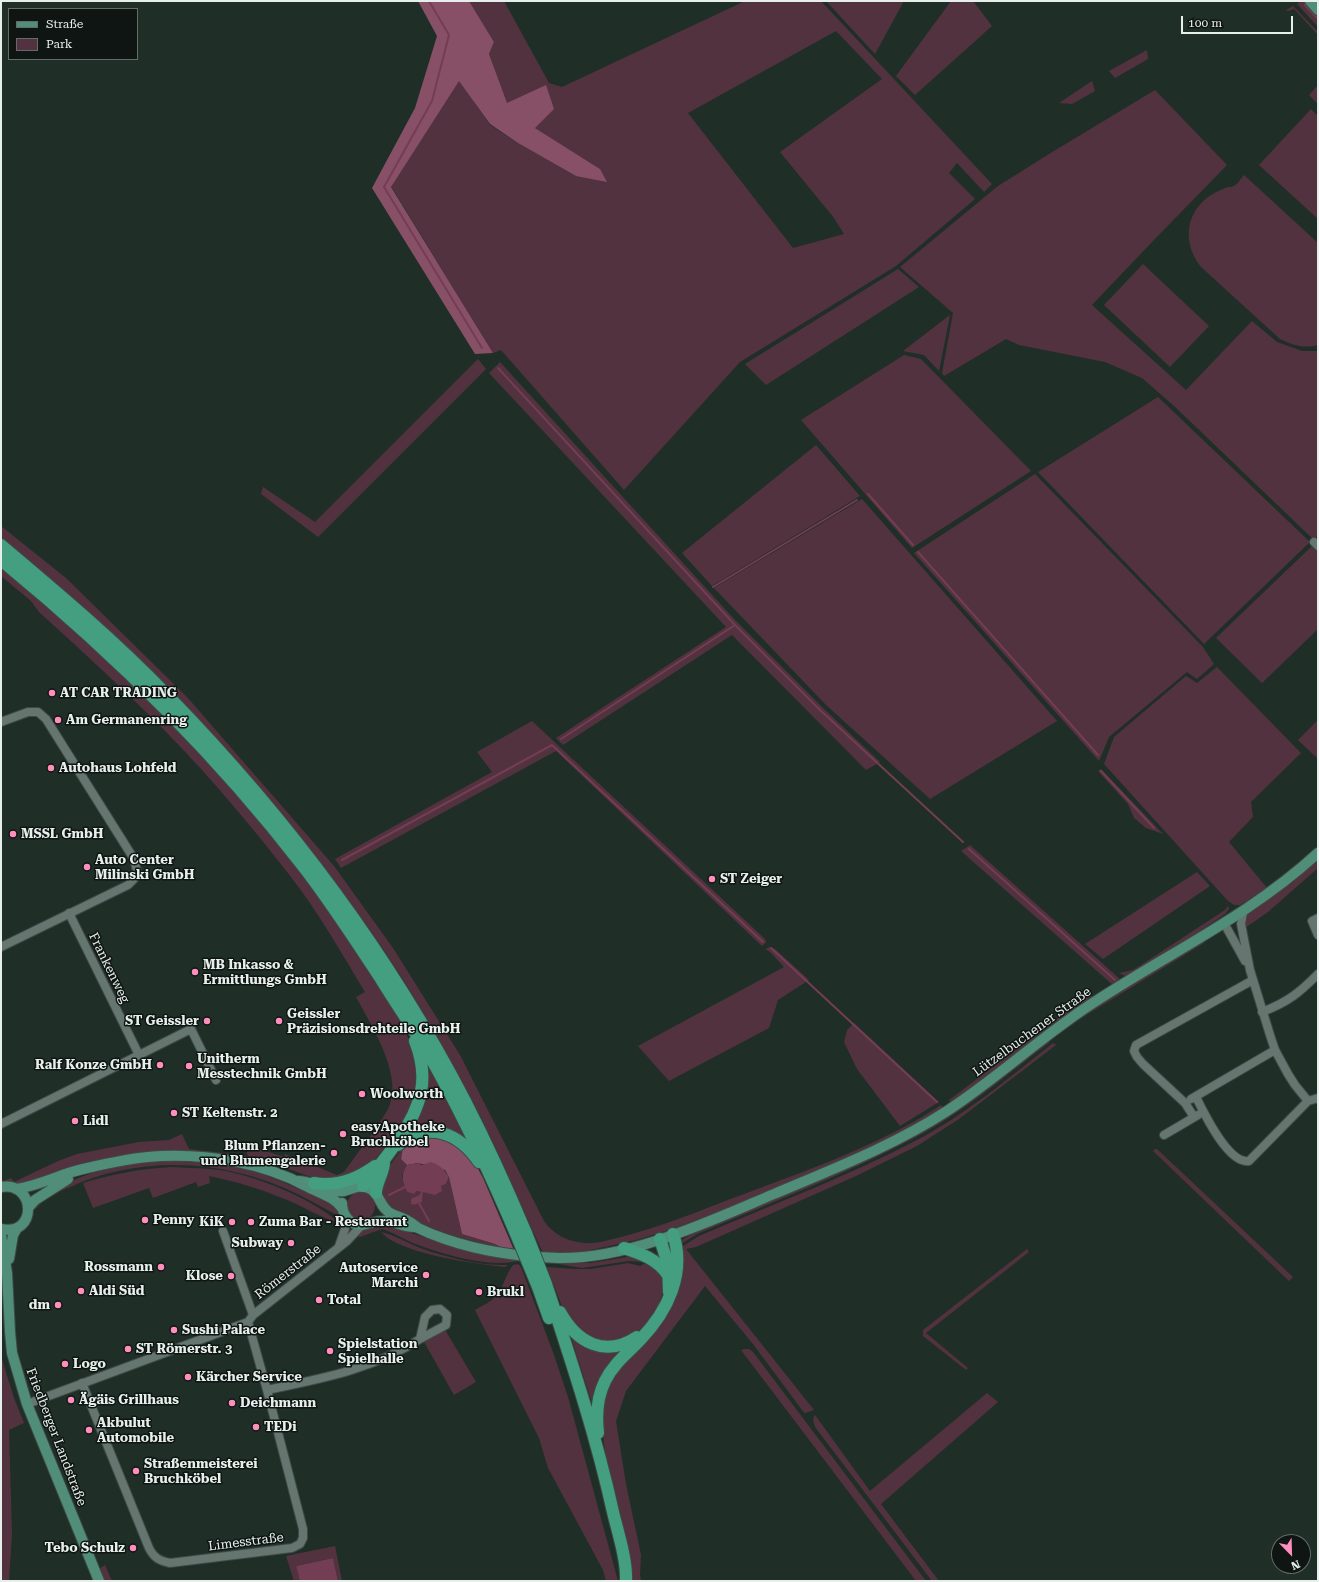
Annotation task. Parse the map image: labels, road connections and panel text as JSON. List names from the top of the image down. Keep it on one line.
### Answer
{"streets":{"main road":["Lützelbuchener Straße","Friedberger Landstraße"],"street":["Frankenweg","Römerstraße","Limesstraße"]},"crossings":[["Römerstraße","Friedberger Landstraße"],["Römerstraße","Limesstraße"]],"places":["AT CAR TRADING","Am Germanenring","Autohaus Lohfeld","MSSL GmbH","Auto Center Milinski GmbH","ST Zeiger","MB Inkasso & Ermittlungs GmbH","ST Geissler","Geissler Präzisionsdrehteile GmbH","Ralf Konze GmbH","Unitherm Messtechnik GmbH","Woolworth","ST Keltenstr. 2","Lidl","easyApotheke Bruchköbel","Blum Pflanzen- und Blumengalerie","Penny","KiK","Zuma Bar - Restaurant","Subway","Rossmann","Autoservice Marchi","Klose","Aldi Süd","Brukl","Total","dm","Sushi Palace","ST Römerstr. 3","Spielstation Spielhalle","Logo","Kärcher Service","Ägäis Grillhaus","Deichmann","TEDi","Akbulut Automobile","Straßenmeisterei Bruchköbel","Tebo Schulz"],"legend":["Straße","Park"],"scale_bar":"100 m","north":"bottom right"}
